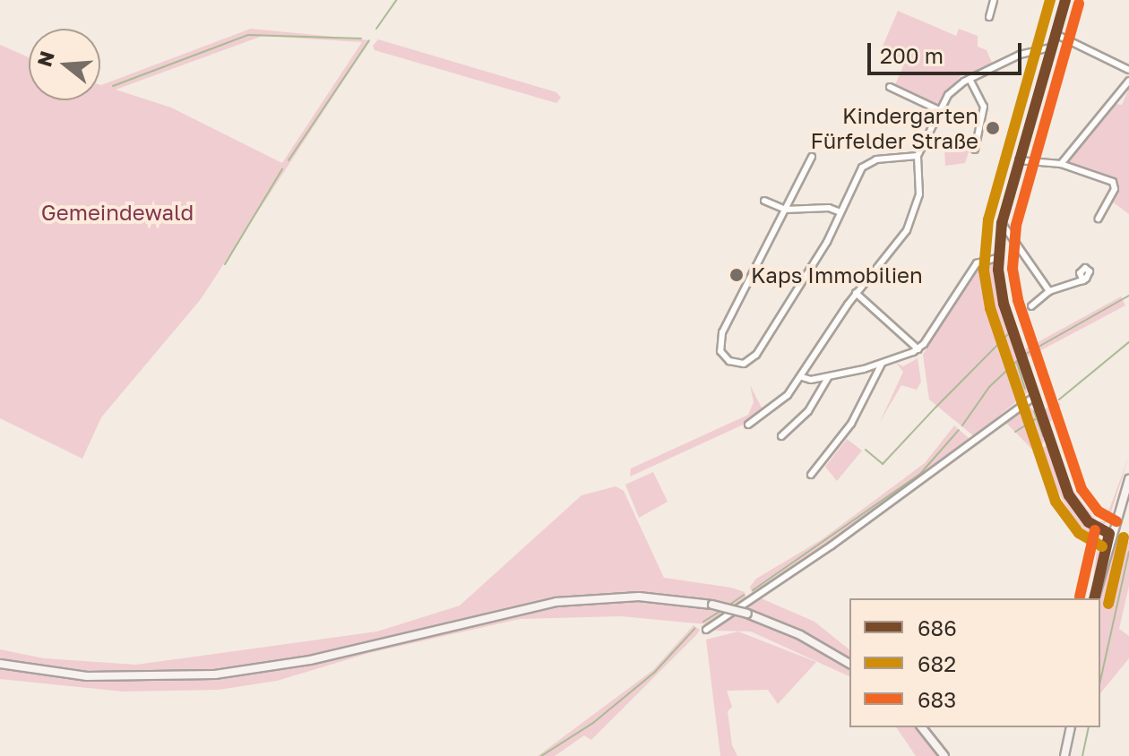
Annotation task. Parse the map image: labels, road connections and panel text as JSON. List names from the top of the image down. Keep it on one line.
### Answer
{"parks":["Gemeindewald"],"places":["Kindergarten Fürfelder Straße","Kaps Immobilien"],"lines":["transit line 686","transit line 682","transit line 683"],"legend":["686","682","683"],"scale_bar":"200 m","north":"left"}
